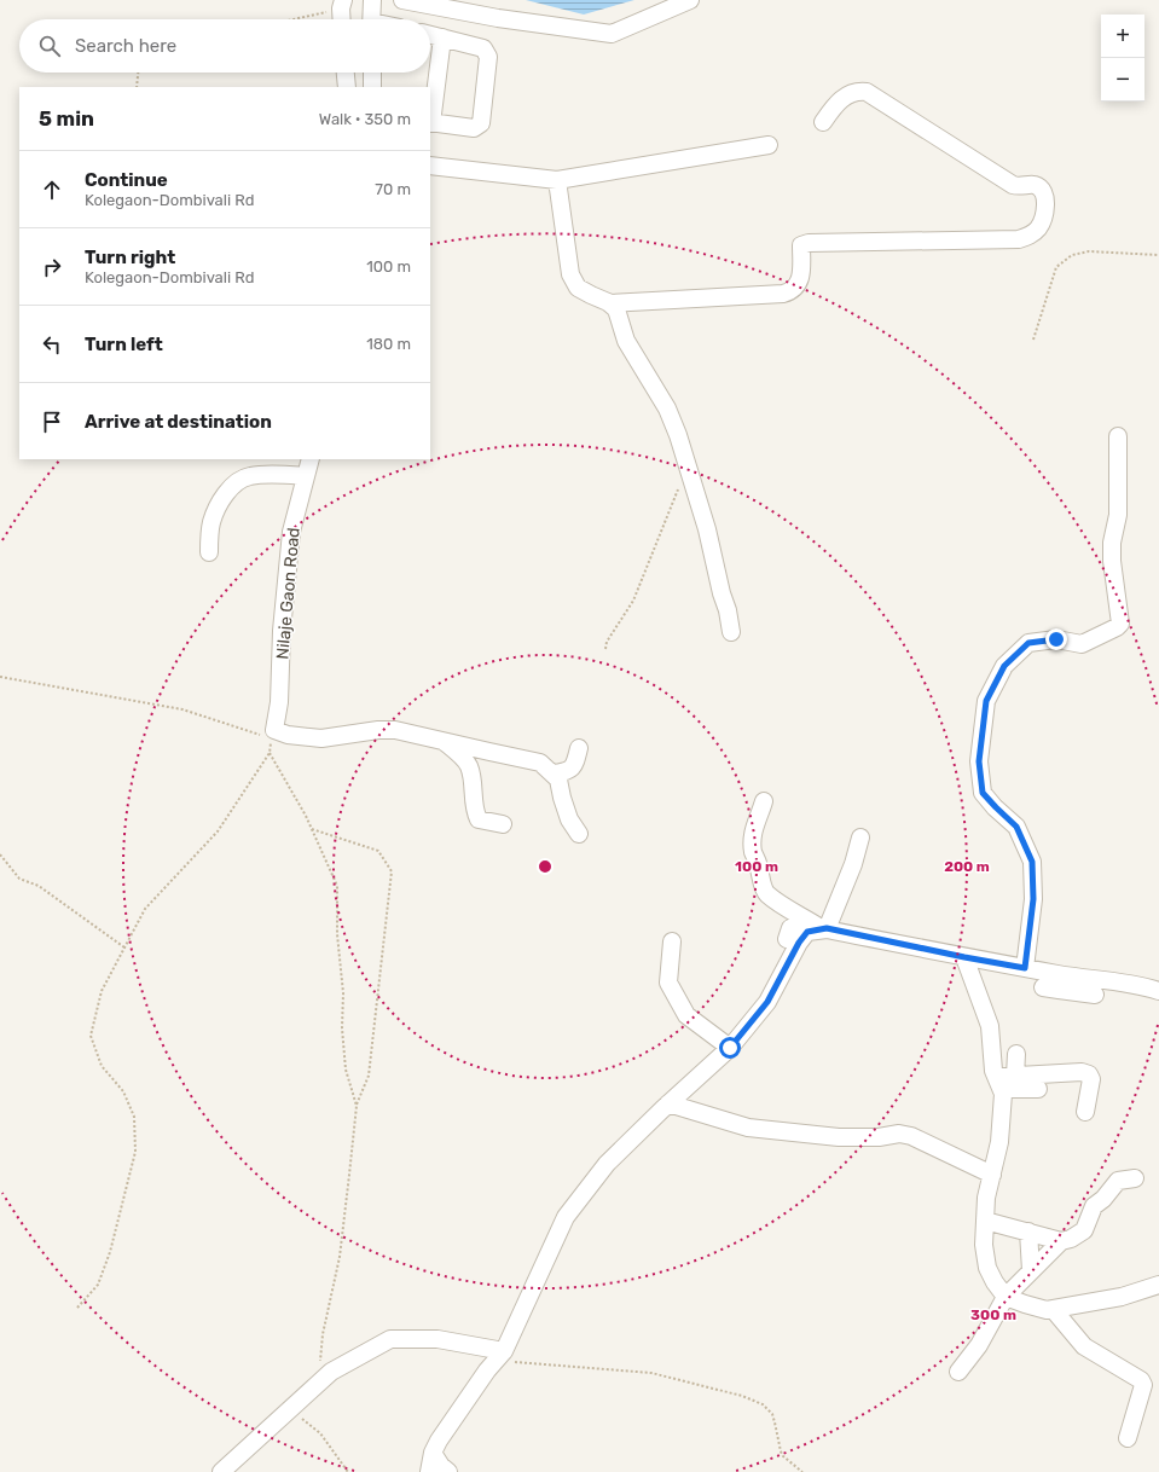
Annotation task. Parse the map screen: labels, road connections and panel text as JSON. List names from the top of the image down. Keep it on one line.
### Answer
{"streets":{"street":["Nilaje Gaon Road"]},"page":{"map_buttons":["+","−"],"search":"Search here","heading":["5 min","Walk · 350 m"],"list":[["Continue","Kolegaon-Dombivali Rd","70 m"],["Turn right","Kolegaon-Dombivali Rd","100 m"],["Turn left","180 m"],"Arrive at destination"]},"rings":["100 m","200 m","300 m"]}
